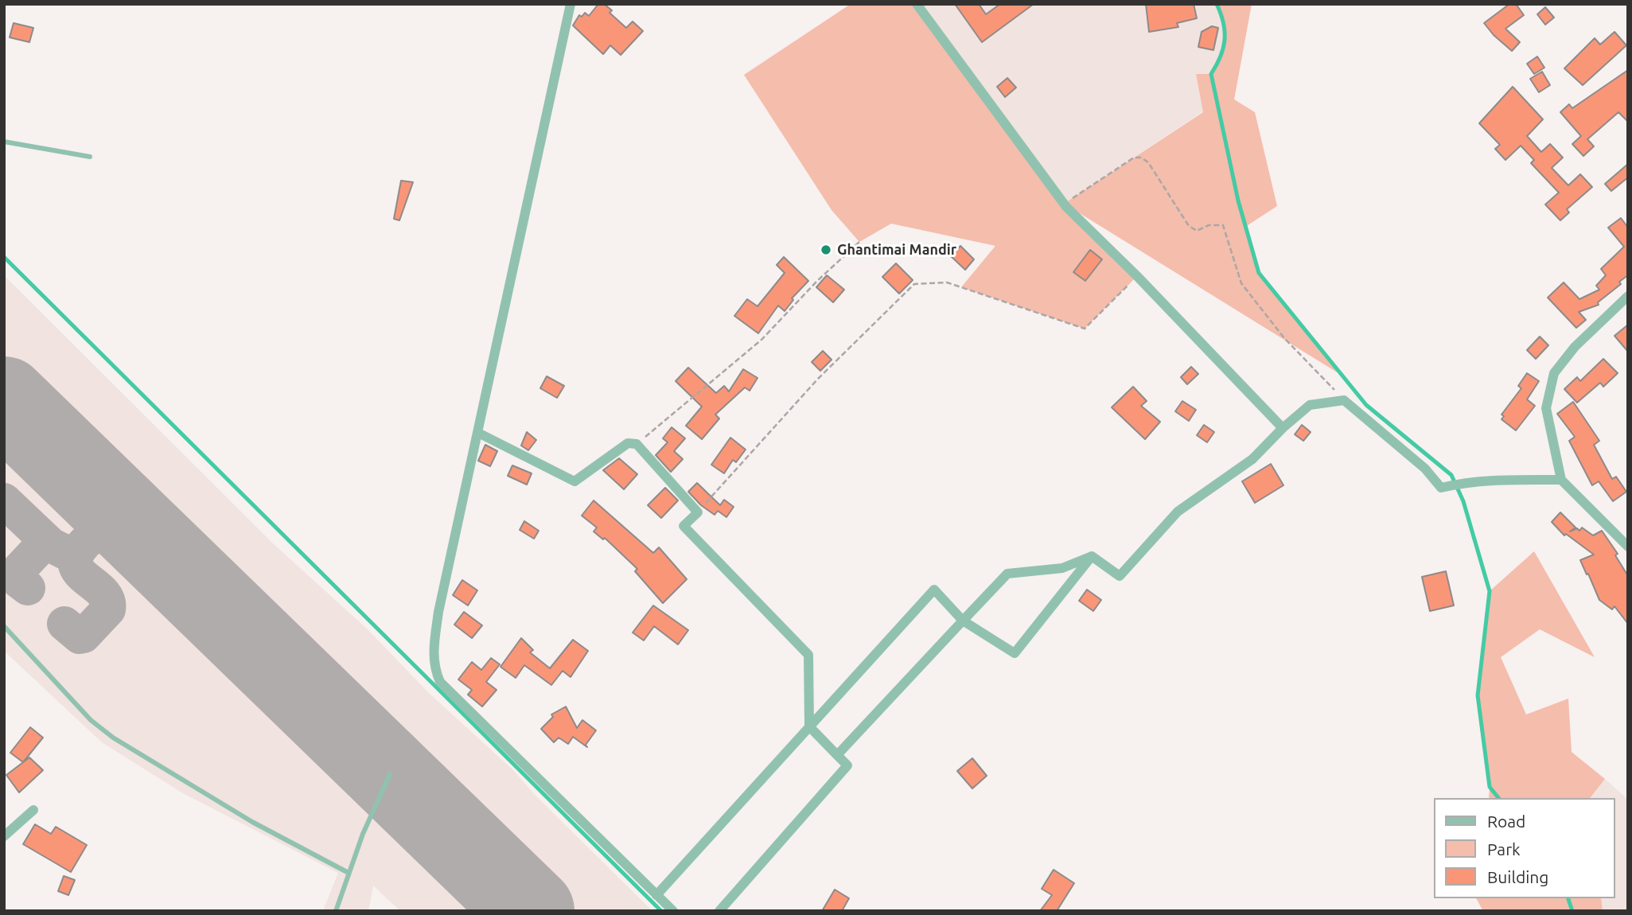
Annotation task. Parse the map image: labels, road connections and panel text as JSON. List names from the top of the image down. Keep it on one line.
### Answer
{"places":["Ghantimai Mandir"],"legend":["Road","Park","Building"]}
